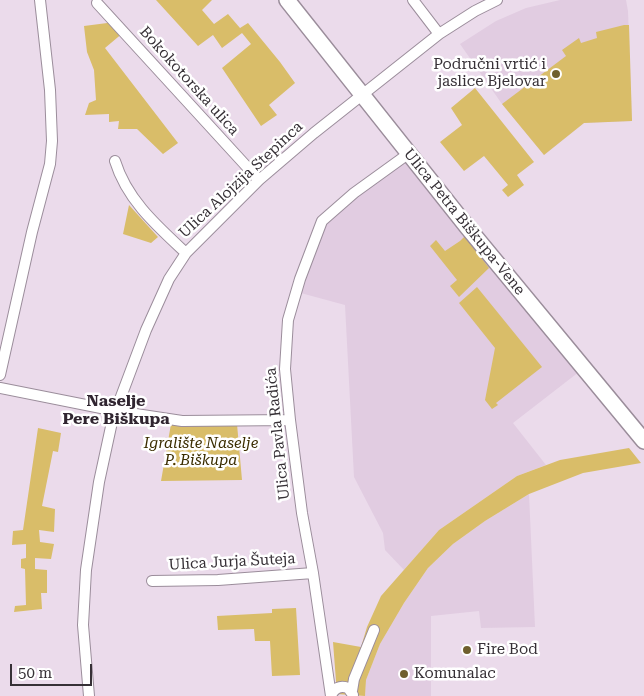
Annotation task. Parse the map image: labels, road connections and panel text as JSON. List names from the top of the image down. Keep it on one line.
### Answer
{"streets":{"main road":["Ulica Petra Biškupa-Vene"],"street":["Bokokotorska ulica","Ulica Alojzija Stepinca","Ulica Pavla Radića","Ulica Jurja Šuteja"]},"crossings":[["Bokokotorska ulica","Ulica Alojzija Stepinca"],["Ulica Alojzija Stepinca","Ulica Petra Biškupa-Vene"],["Ulica Petra Biškupa-Vene","Ulica Pavla Radića"],["Ulica Pavla Radića","Ulica Jurja Šuteja"]],"districts":["Naselje Pere Biškupa"],"parks":["Igralište Naselje P. Biškupa"],"places":["Područni vrtić i jaslice Bjelovar","Fire Bod","Komunalac"],"scale_bar":"50 m"}
